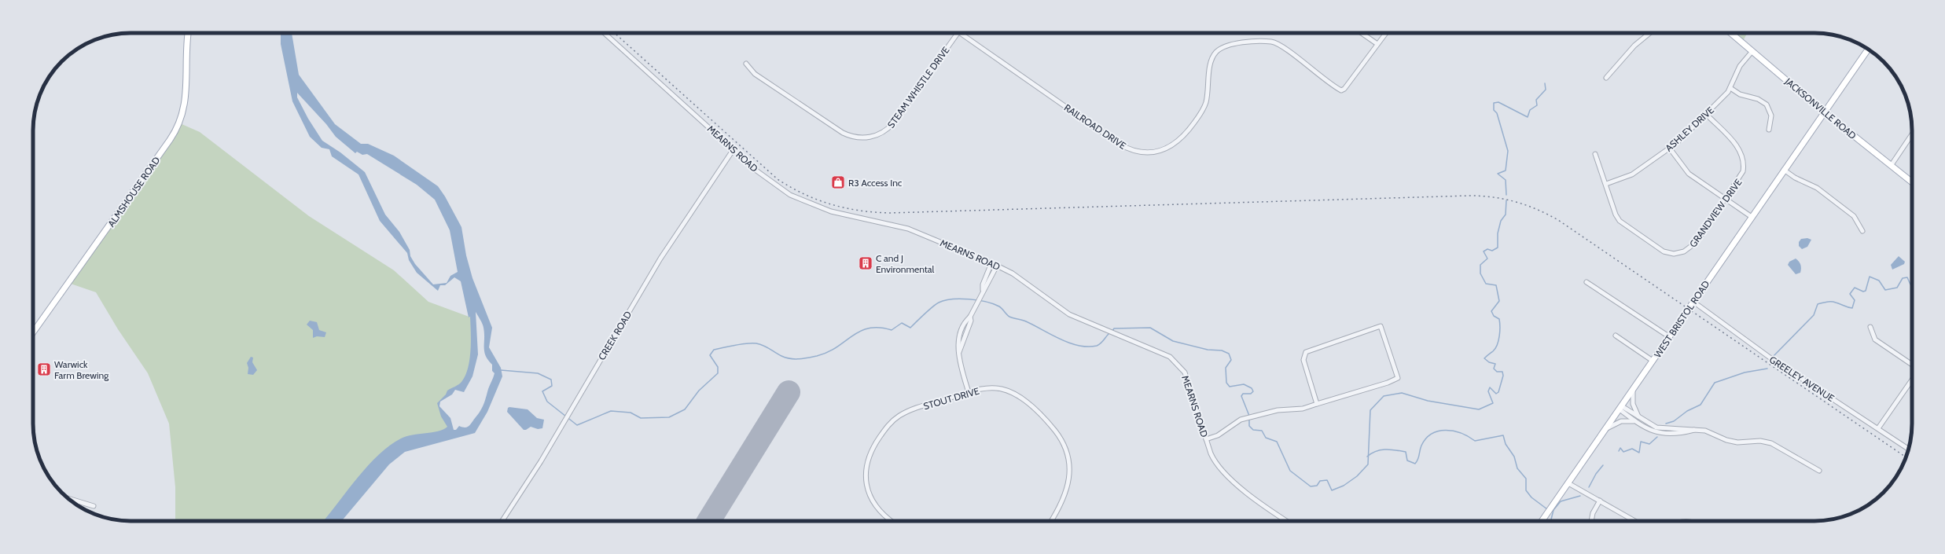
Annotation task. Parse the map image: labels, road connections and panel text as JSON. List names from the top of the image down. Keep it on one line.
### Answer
{"streets":{"main road":["JACKSONVILLE ROAD","ALMSHOUSE ROAD","WEST BRISTOL ROAD"],"street":["STEAM WHISTLE DRIVE","RAILROAD DRIVE","ASHLEY DRIVE","MEARNS ROAD","GRANDVIEW DRIVE","CREEK ROAD","GREELEY AVENUE","STOUT DRIVE"]},"crossings":[["JACKSONVILLE ROAD","ASHLEY DRIVE"],["JACKSONVILLE ROAD","WEST BRISTOL ROAD"],["ASHLEY DRIVE","GRANDVIEW DRIVE"],["MEARNS ROAD","CREEK ROAD"],["WEST BRISTOL ROAD","GREELEY AVENUE"]],"places":{"shop":["R3 Access Inc"],"building":["C and J Environmental","Warwick Farm Brewing"]}}
